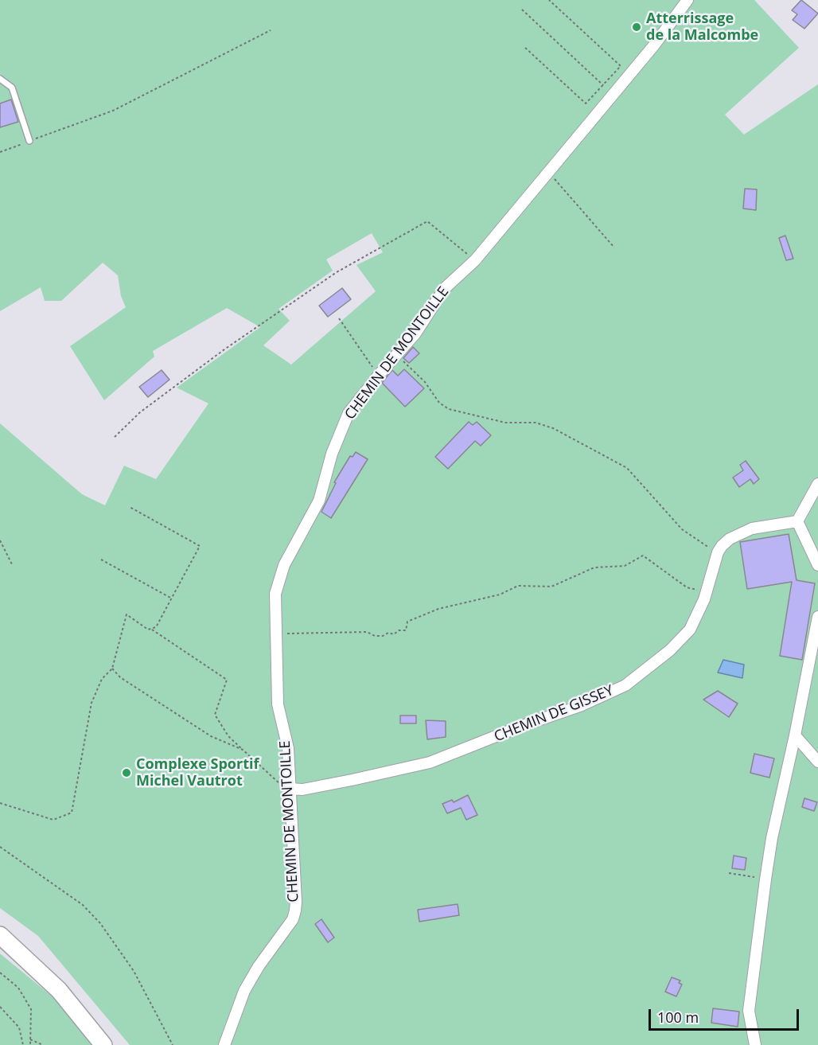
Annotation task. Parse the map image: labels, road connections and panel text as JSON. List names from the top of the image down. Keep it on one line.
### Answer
{"streets":{"street":["CHEMIN DE MONTOILLE","CHEMIN DE GISSEY"]},"crossings":[["CHEMIN DE MONTOILLE","CHEMIN DE GISSEY"]],"places":["Atterrissage de la Malcombe","Complexe Sportif Michel Vautrot"],"scale_bar":"100 m"}
